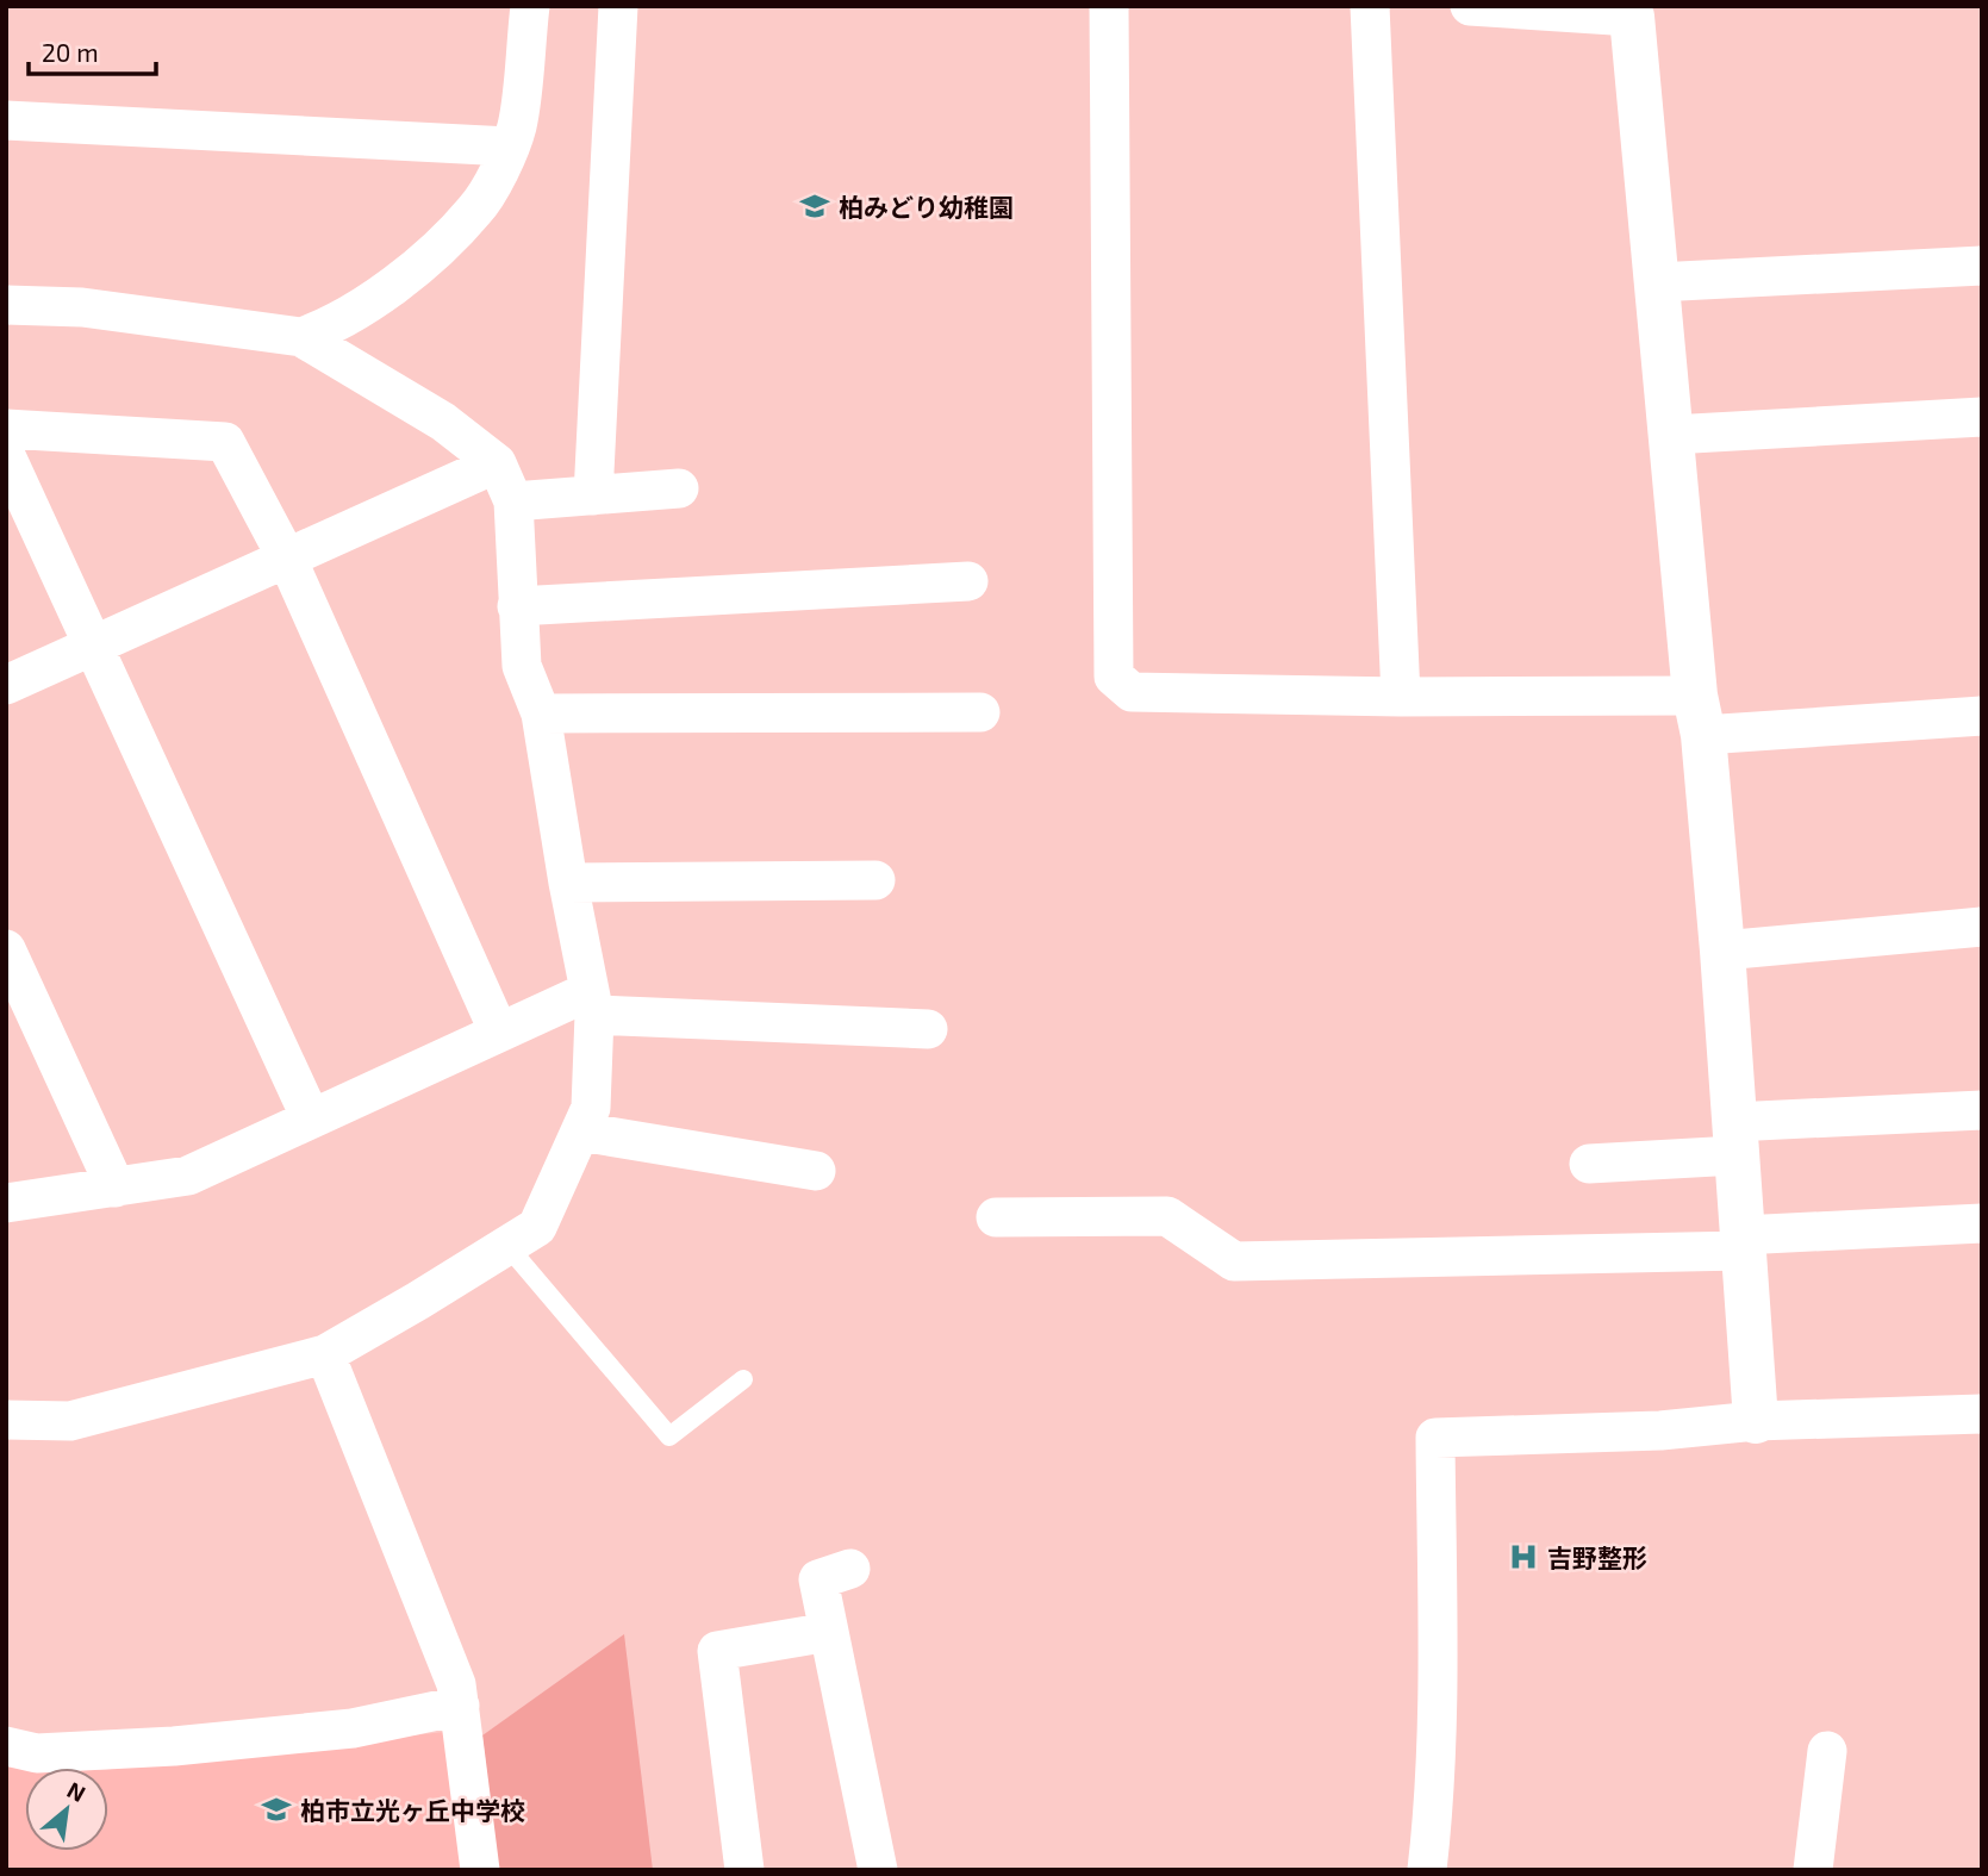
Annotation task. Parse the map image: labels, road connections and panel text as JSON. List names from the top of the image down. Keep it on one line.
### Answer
{"places":{"school or university":["柏みどり幼稚園","柏市立光ヶ丘中学校"],"hospital":["吉野整形"]},"scale_bar":"20 m","north":"top right"}
